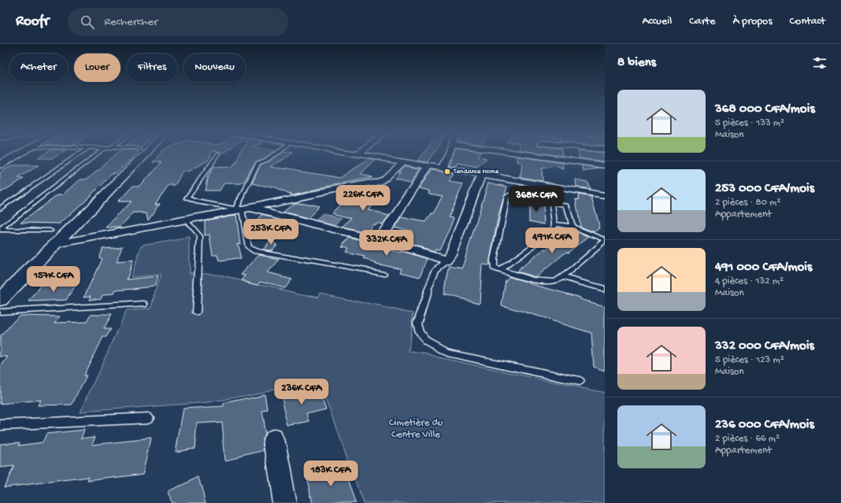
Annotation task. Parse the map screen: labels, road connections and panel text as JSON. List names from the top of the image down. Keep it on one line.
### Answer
{"parks":["Cimetière du Centre Ville"],"places":["Tendance home"],"page":{"header":"Roofr","search":"Rechercher","nav":["Accueil","Carte","À propos","Contact"],"heading":"8 biens","chip":["Acheter","Louer","Filtres","Nouveau"],"list":[{"name":"368 000 CFA/mois","note":"5 pièces · 133 m² · Maison"},{"name":"253 000 CFA/mois","note":"2 pièces · 80 m² · Appartement"},{"name":"491 000 CFA/mois","note":"4 pièces · 132 m² · Maison"},{"name":"332 000 CFA/mois","note":"5 pièces · 123 m² · Maison"},{"name":"236 000 CFA/mois","note":"2 pièces · 66 m² · Appartement"}],"price":["226K CFA","368K CFA","253K CFA","491K CFA","332K CFA","157K CFA","236K CFA","183K CFA"]}}
